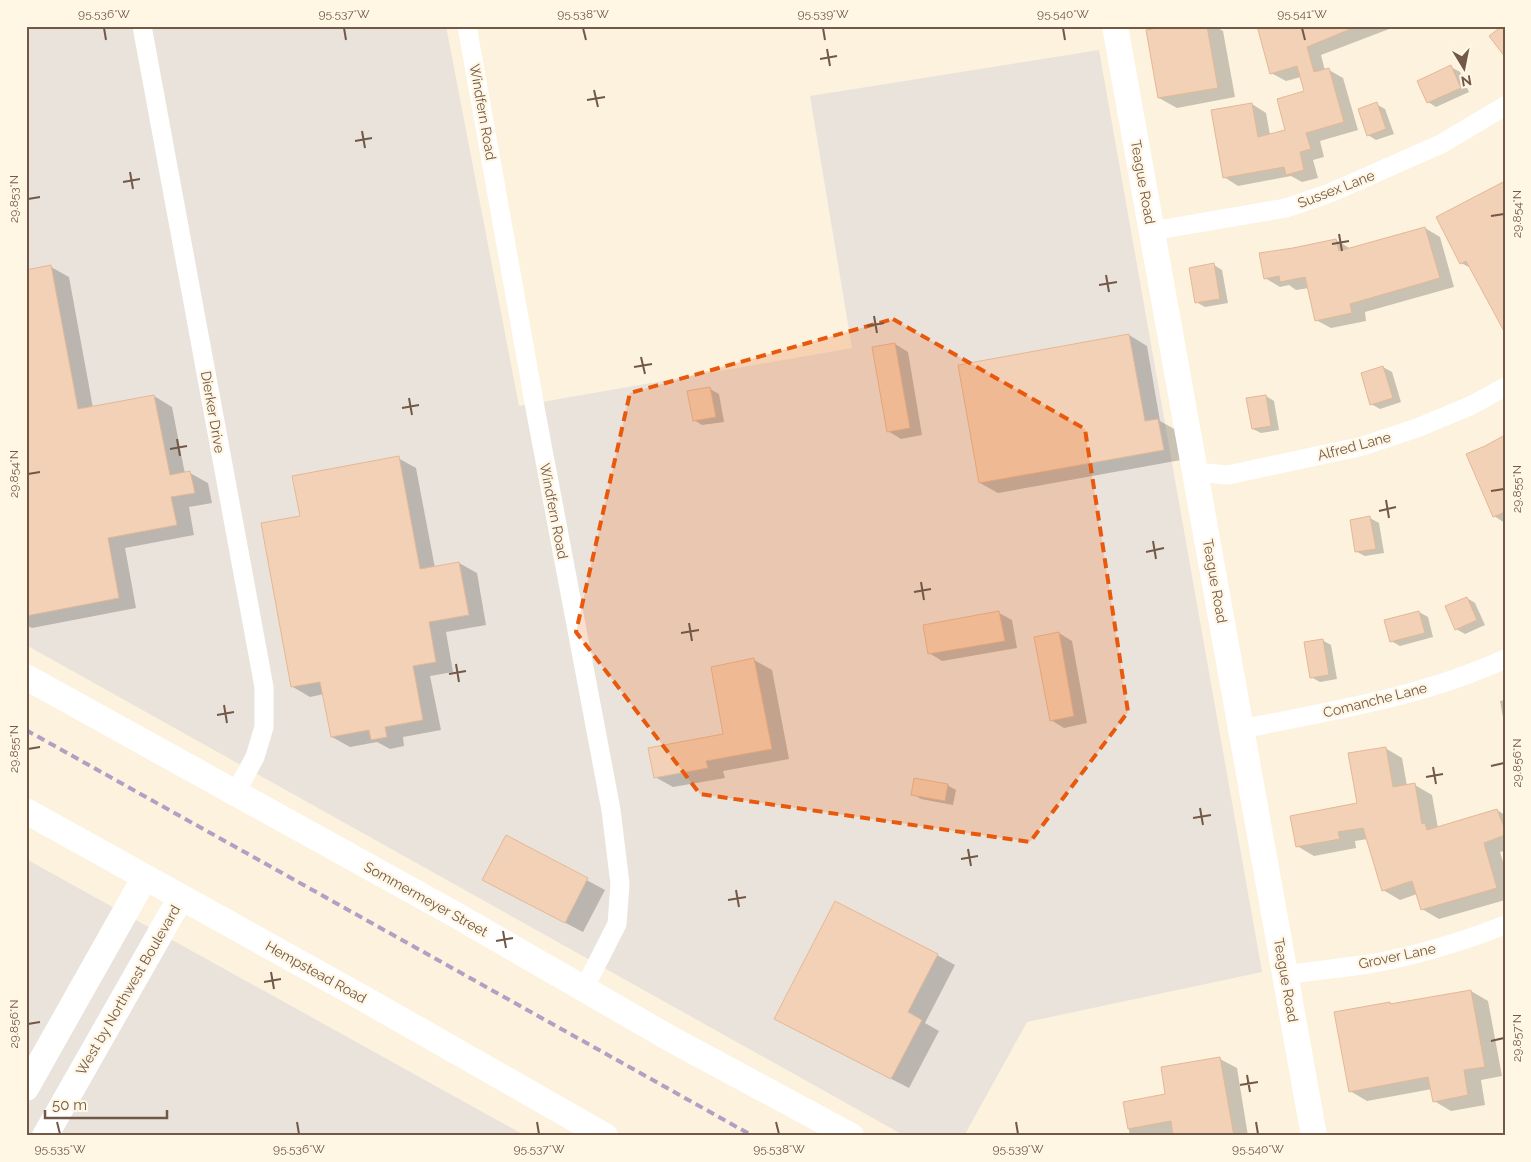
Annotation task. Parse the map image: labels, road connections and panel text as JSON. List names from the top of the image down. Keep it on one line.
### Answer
{"streets":{"street":["Windfern Road","Teague Road","Sussex Lane","Dierker Drive","Alfred Lane","Comanche Lane","Sommermeyer Street","Grover Lane","Hempstead Road","West by Northwest Boulevard"]},"crossings":[["Windfern Road","Sommermeyer Street"],["Teague Road","Sussex Lane"],["Teague Road","Alfred Lane"],["Teague Road","Comanche Lane"],["Teague Road","Grover Lane"],["Dierker Drive","Sommermeyer Street"],["Hempstead Road","West by Northwest Boulevard"]],"scale_bar":"50 m","north":"bottom","coordinates":["95.536°W","95.537°W","95.538°W","95.539°W","95.540°W","95.541°W","29.853°N","29.854°N","29.855°N","29.856°N","29.857°N","95.535°W"]}
